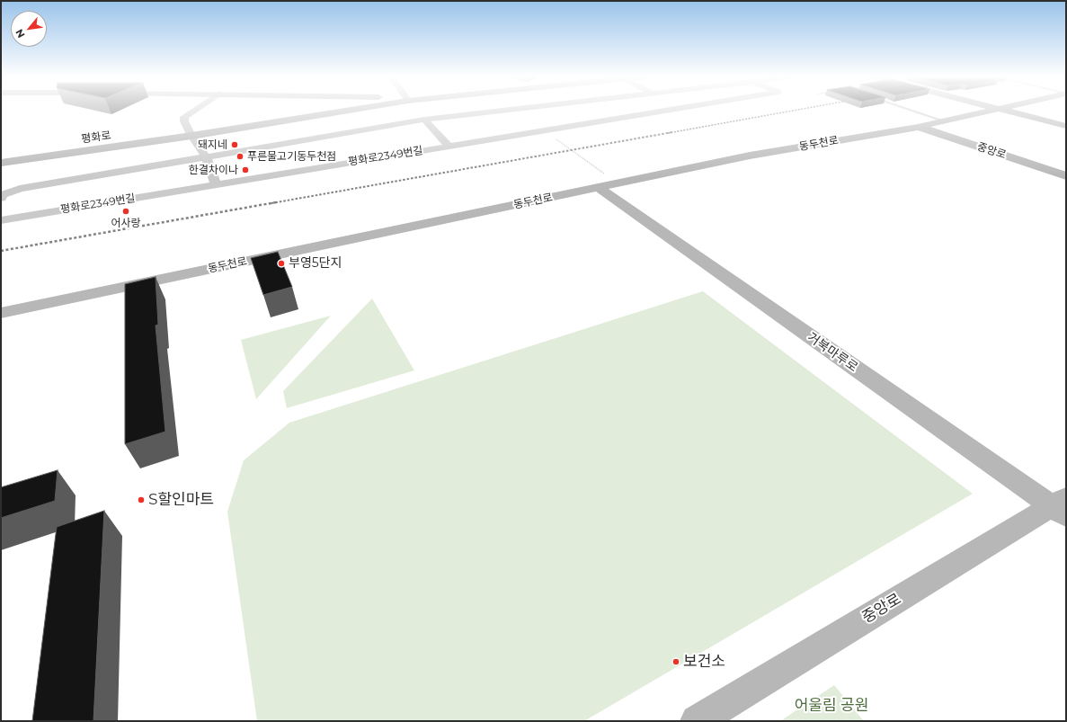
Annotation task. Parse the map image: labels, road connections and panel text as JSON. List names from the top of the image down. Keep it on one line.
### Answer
{"streets":{"street":["평화로","동두천로","중앙로","평화로2349번길","거북마루로"]},"crossings":[["동두천로","중앙로"],["동두천로","거북마루로"],["중앙로","거북마루로"]],"parks":["어울림 공원"],"places":["돼지네","푸른물고기동두천점","한결차이나","어사랑","부영5단지","S할인마트","보건소"],"north":"bottom left"}
